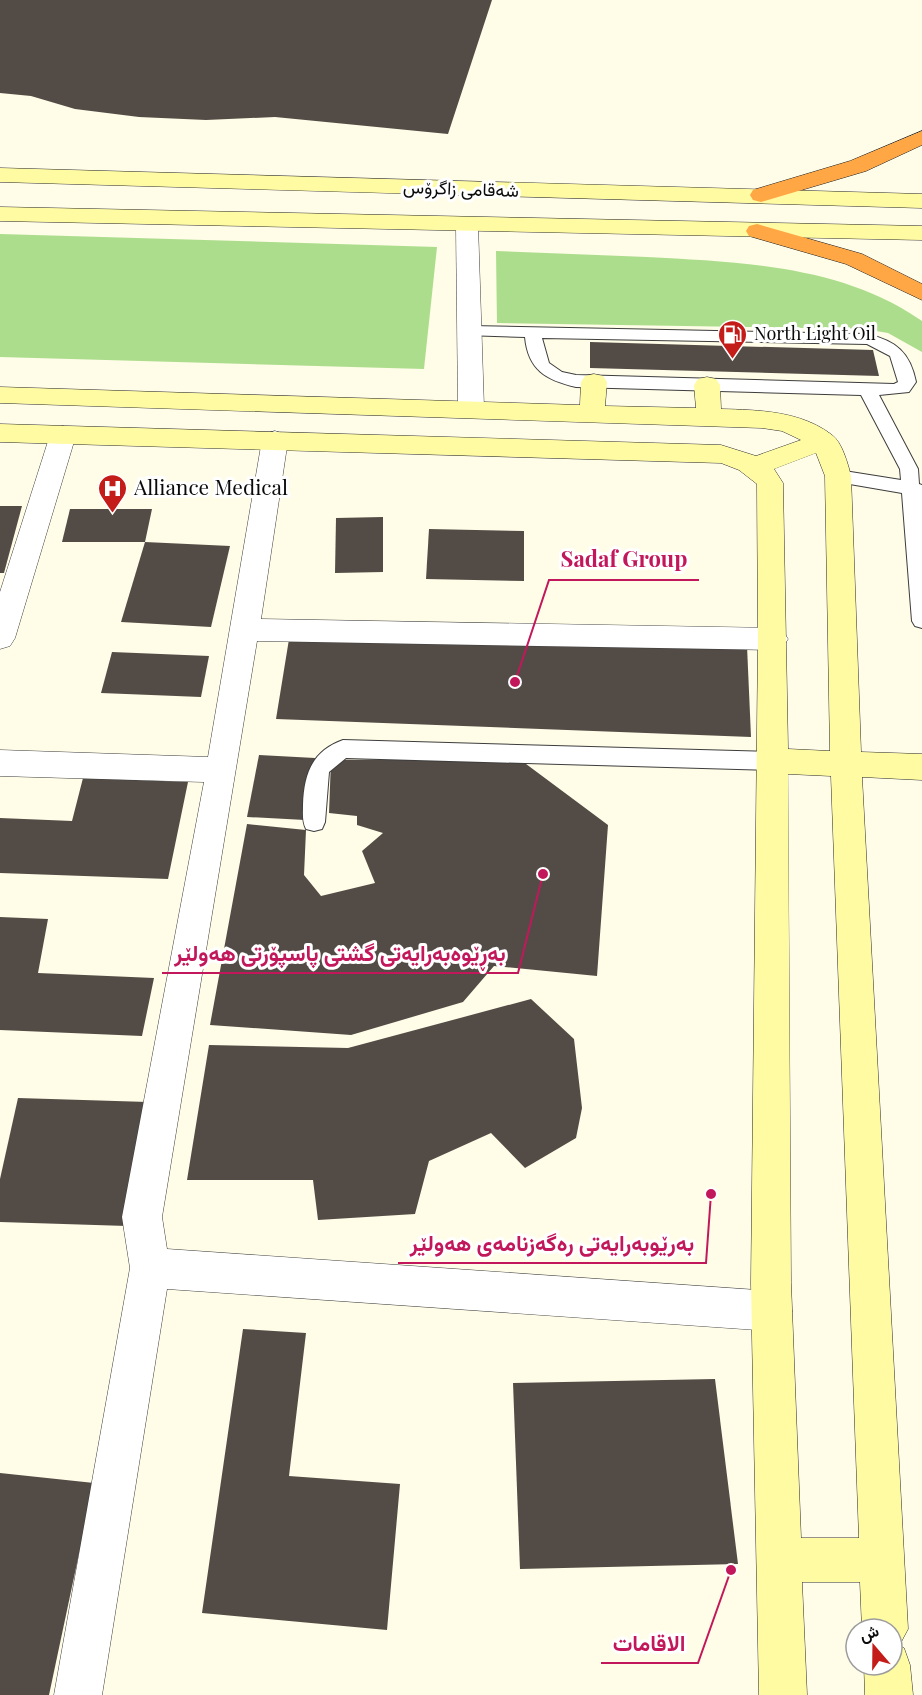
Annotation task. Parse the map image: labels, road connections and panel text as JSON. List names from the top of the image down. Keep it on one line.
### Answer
{"streets":{"street":["شەقامی زاگرۆس"]},"places":{"fuel station":["North Light Oil"],"hospital":["Alliance Medical"],"other":["Sadaf Group","بەڕێوەبەرایەتی گشتی پاسپۆرتی هەولێر","بەرێوبەرایەتی رەگەزنامەی هەولێر","الاقامات"]},"north":"top"}
